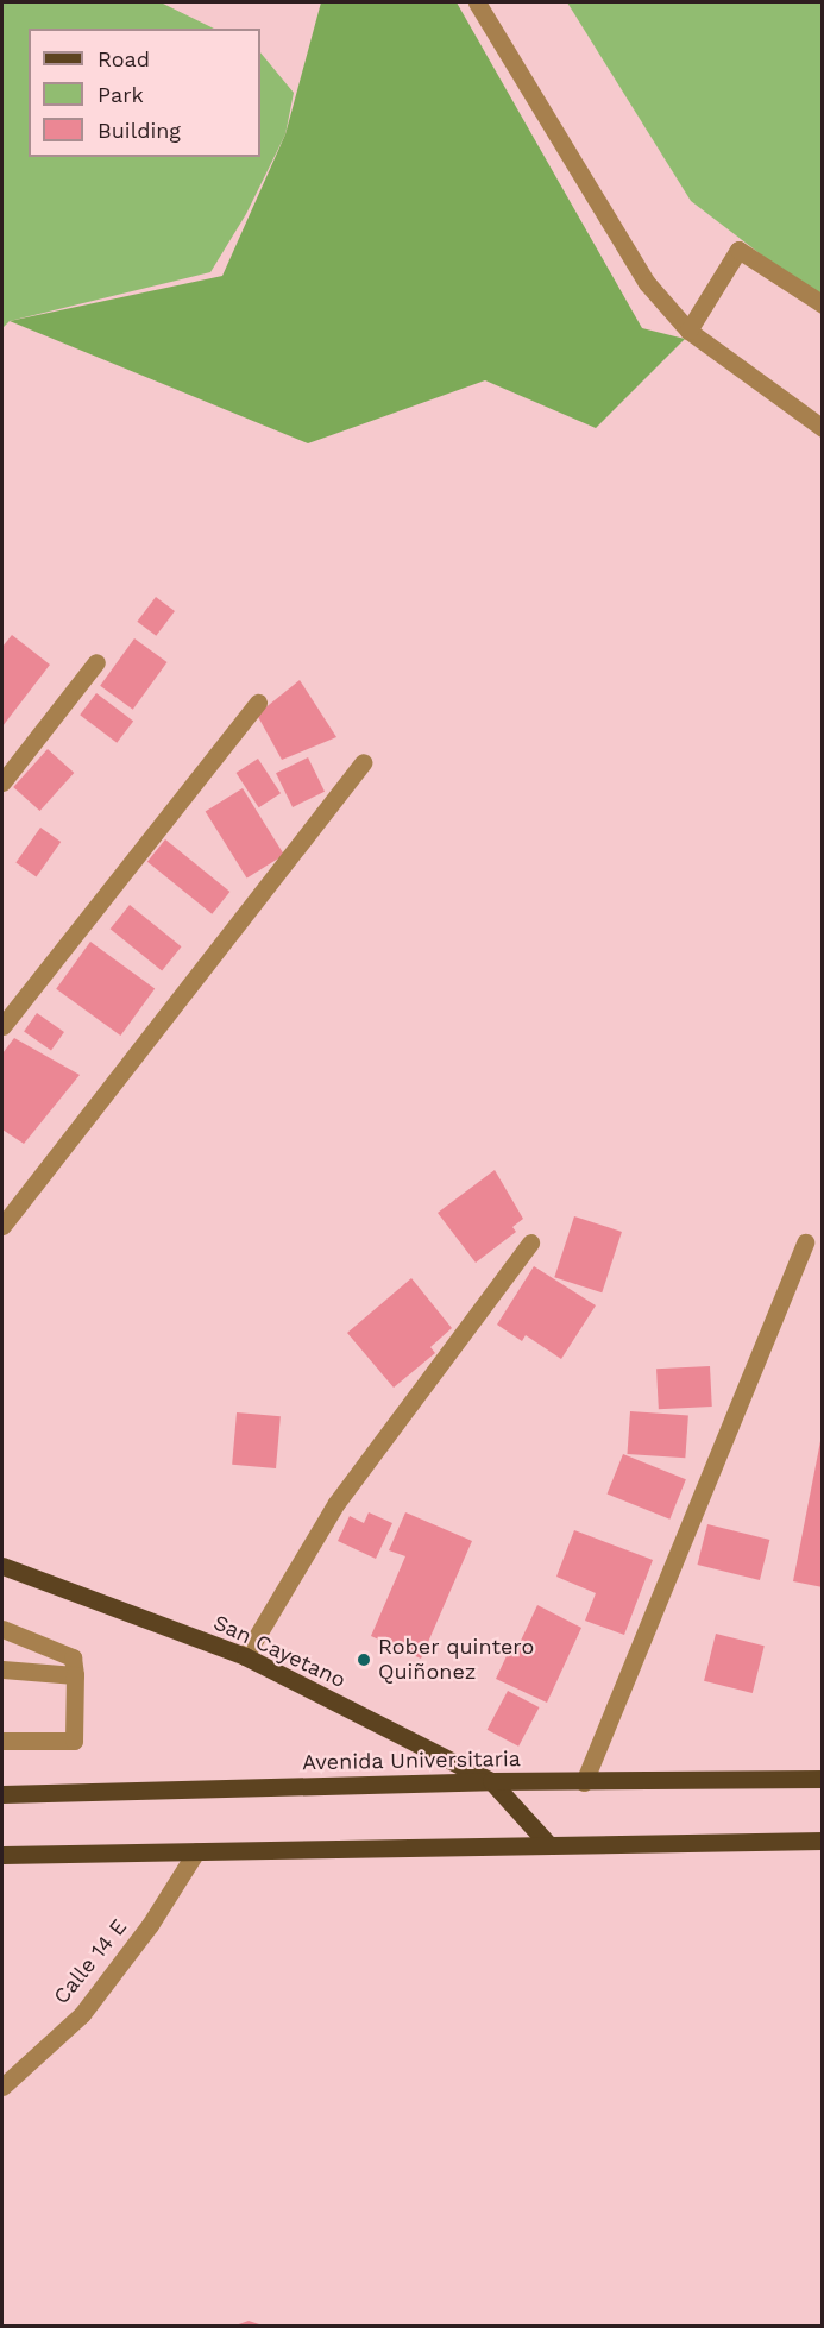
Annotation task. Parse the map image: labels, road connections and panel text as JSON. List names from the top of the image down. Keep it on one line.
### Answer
{"streets":{"main road":["San Cayetano","Avenida Universitaria"],"street":["Calle 14 E"]},"crossings":[["San Cayetano","Avenida Universitaria"]],"places":["Rober quintero Quiñonez"],"legend":["Road","Park","Building"]}
